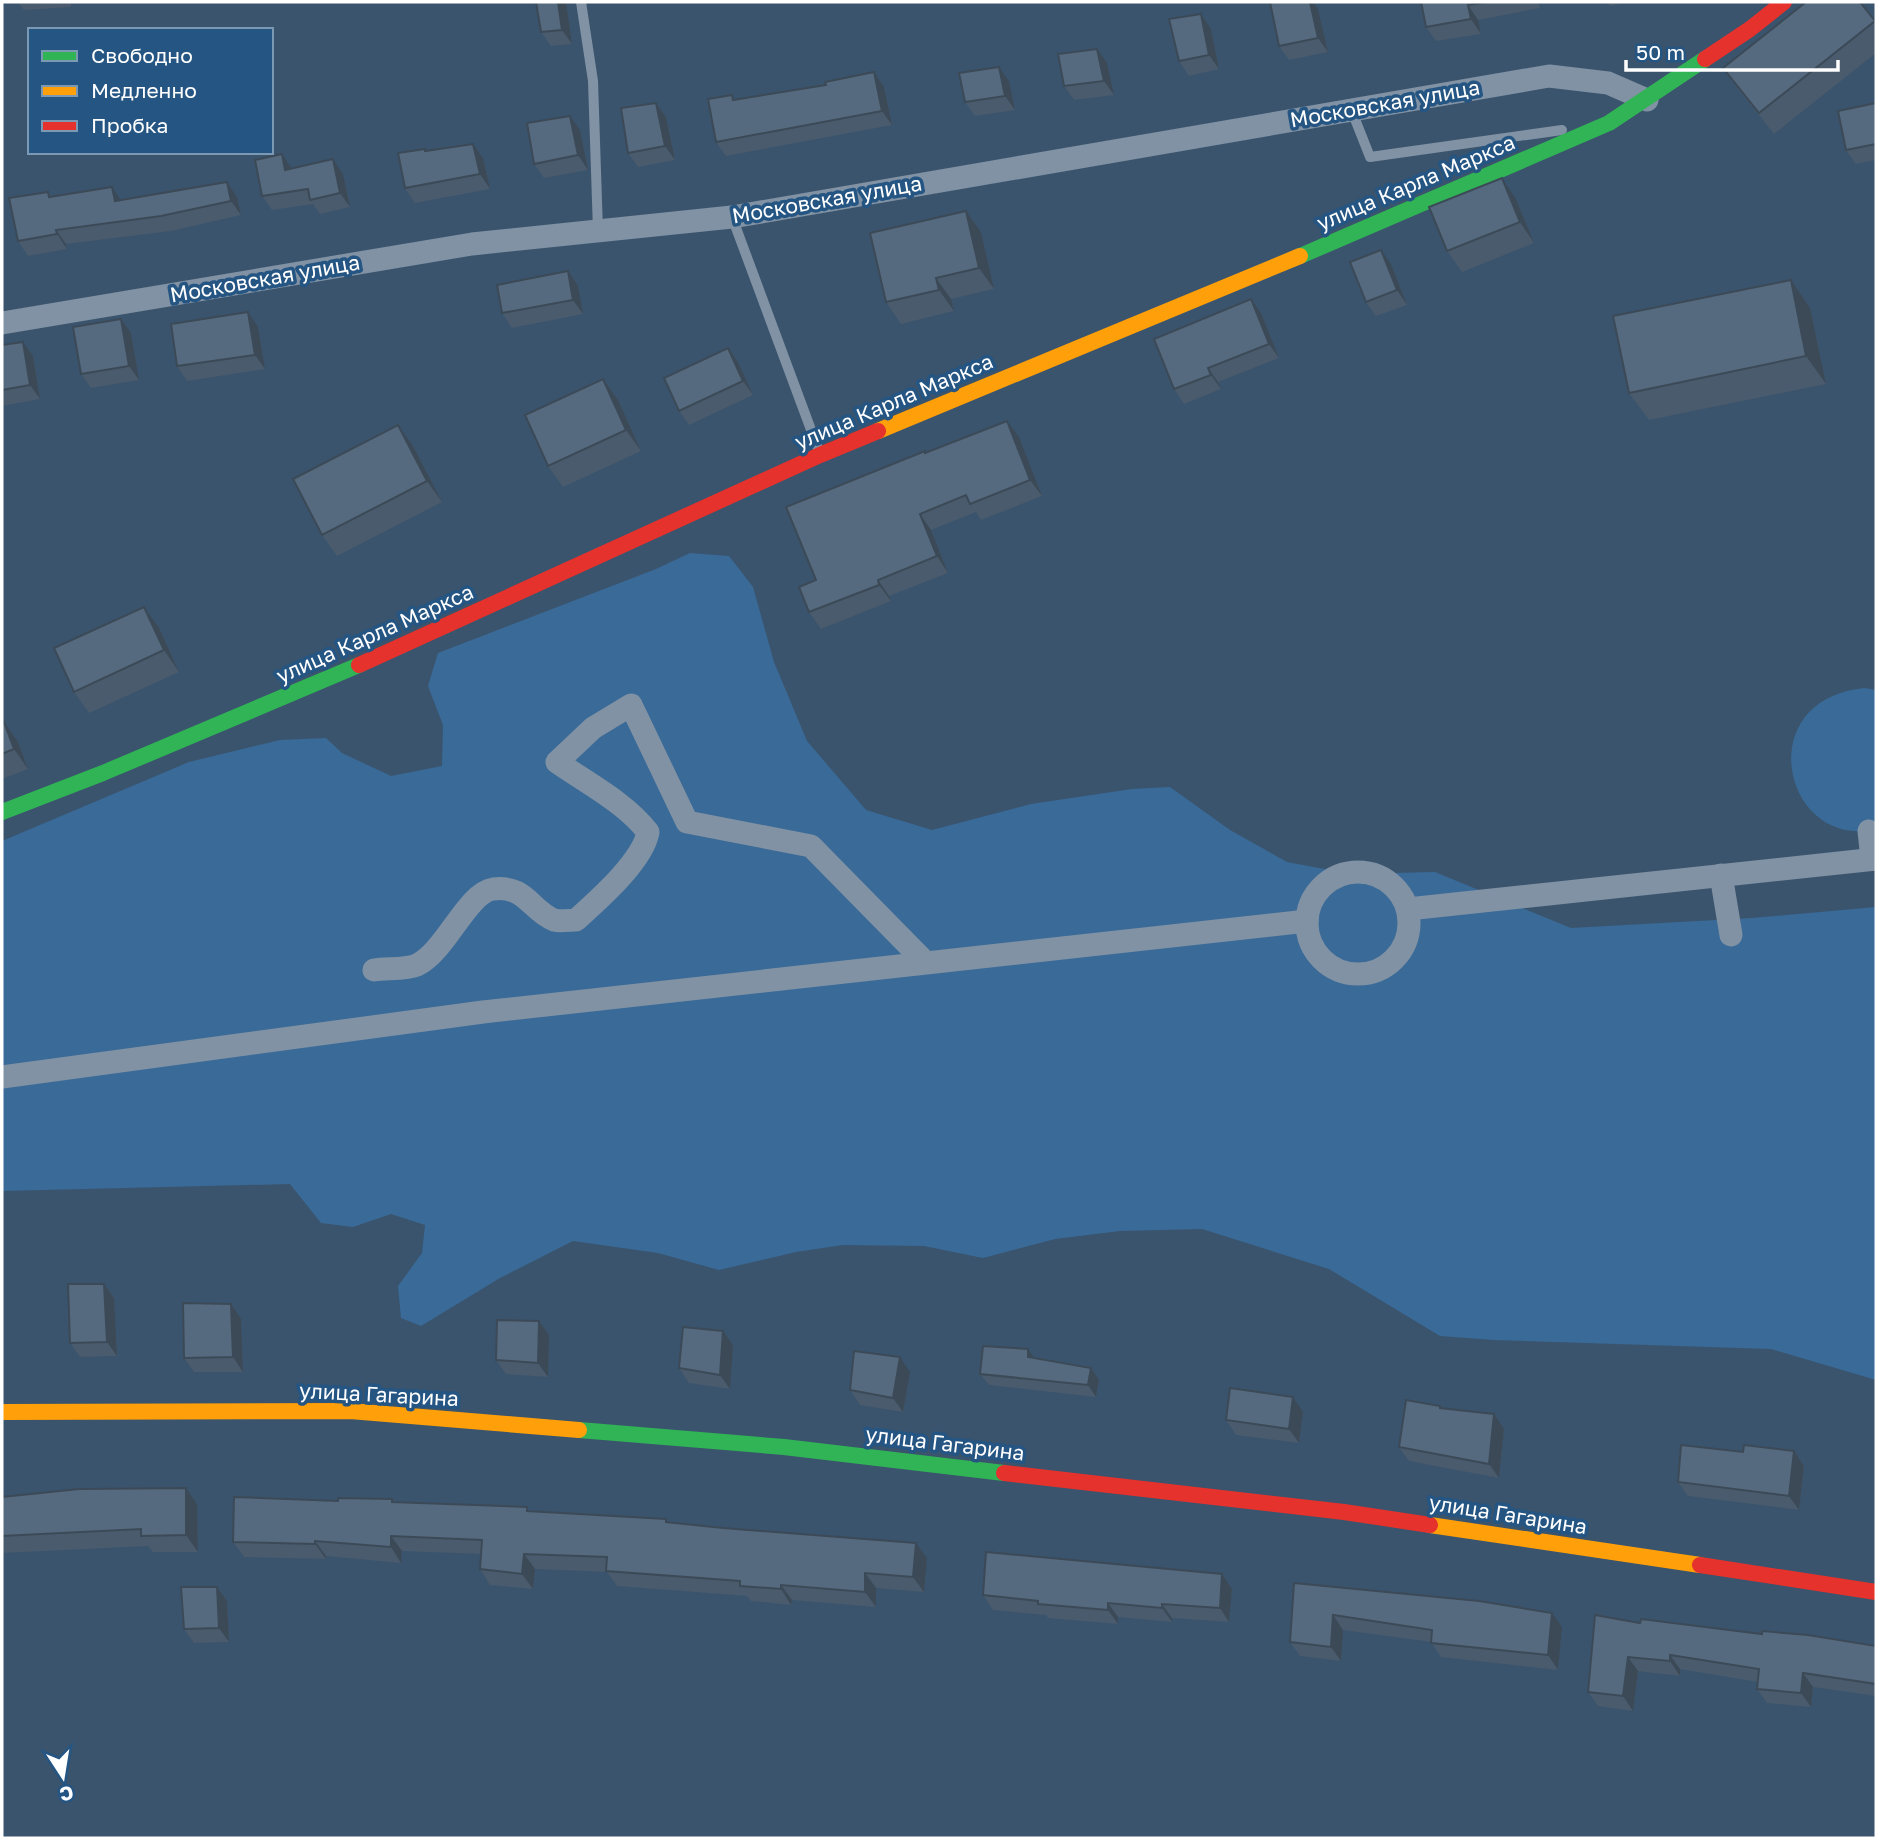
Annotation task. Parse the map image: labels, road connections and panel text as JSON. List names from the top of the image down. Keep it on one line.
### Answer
{"streets":{"street":["Московская улица","улица Карла Маркса","улица Гагарина"]},"crossings":[["Московская улица","улица Карла Маркса"]],"legend":["Свободно","Медленно","Пробка"],"scale_bar":"50 m","north":"bottom"}
